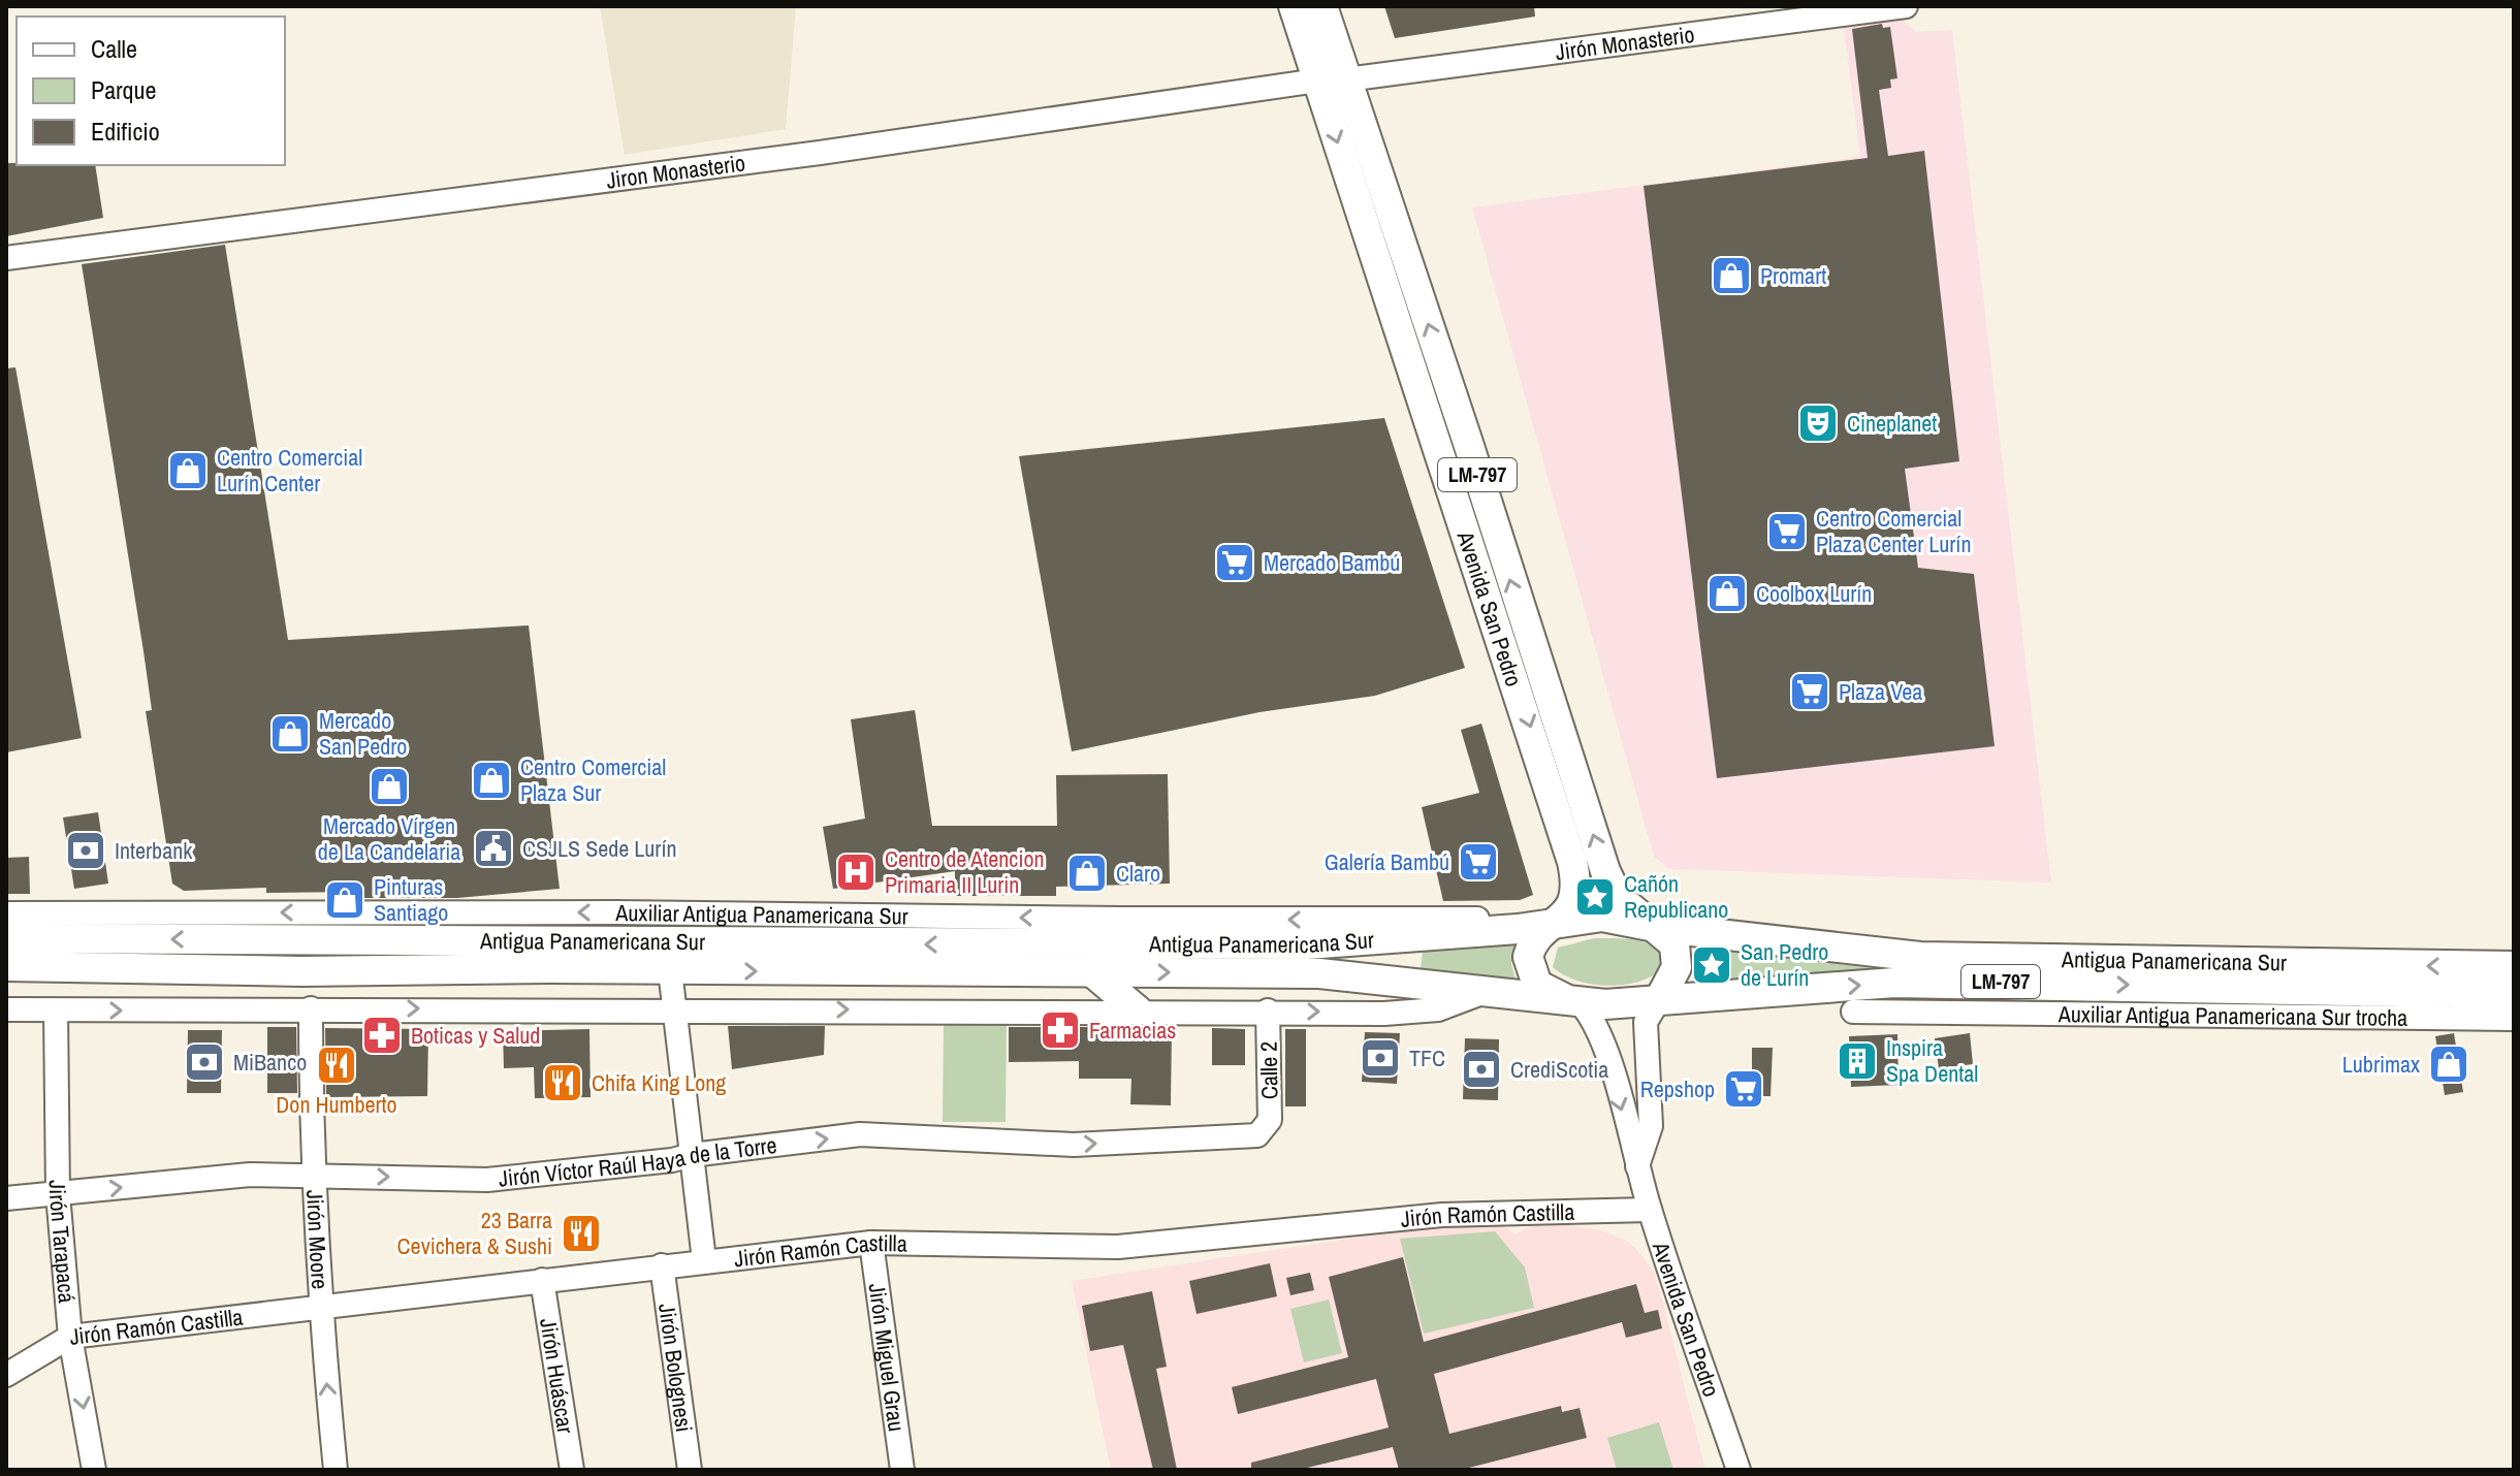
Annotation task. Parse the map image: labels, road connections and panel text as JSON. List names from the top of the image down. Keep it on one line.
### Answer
{"streets":{"main road":["LM-797","Avenida San Pedro","Antigua Panamericana Sur"],"street":["Jirón Monasterio","Jiron Monasterio","Auxiliar Antigua Panamericana Sur","Auxiliar Antigua Panamericana Sur trocha","Calle 2","Jirón Víctor Raúl Haya de la Torre","Jirón Ramón Castilla","Jirón Moore","Jirón Tarapacá","Jirón Miguel Grau","Jirón Bolognesi","Jirón Huáscar"]},"crossings":[["Jirón Monasterio","Jiron Monasterio"],["Jirón Monasterio","Avenida San Pedro"],["Jiron Monasterio","Avenida San Pedro"],["Avenida San Pedro","Antigua Panamericana Sur"],["Avenida San Pedro","Jirón Ramón Castilla"],["Auxiliar Antigua Panamericana Sur","Antigua Panamericana Sur"],["Calle 2","Jirón Víctor Raúl Haya de la Torre"],["Jirón Víctor Raúl Haya de la Torre","Jirón Moore"],["Jirón Víctor Raúl Haya de la Torre","Jirón Tarapacá"],["Jirón Ramón Castilla","Jirón Moore"],["Jirón Ramón Castilla","Jirón Tarapacá"],["Jirón Ramón Castilla","Jirón Miguel Grau"],["Jirón Ramón Castilla","Jirón Bolognesi"],["Jirón Ramón Castilla","Jirón Huáscar"]],"one_way":["Jirón Moore"],"places":{"shop":["Promart","Centro Comercial Lurín Center","Coolbox Lurín","Mercado San Pedro","Centro Comercial Plaza Sur","Mercado Vírgen de La Candelaria","Claro","Pinturas Santiago","Lubrimax"],"theatre":["Cineplanet"],"supermarket":["Centro Comercial Plaza Center Lurín","Mercado Bambú","Plaza Vea","Galería Bambú","Repshop"],"public building":["CSJLS Sede Lurín"],"bank":["Interbank","TFC","MiBanco","CrediScotia"],"hospital":["Centro de Atencion Primaria II Lurin"],"place":["Cañón Republicano","San Pedro de Lurín"],"pharmacy":["Farmacias","Boticas y Salud"],"building":["Inspira Spa Dental"],"restaurant":["Don Humberto","Chifa King Long","23 Barra Cevichera & Sushi"]},"legend":["Calle","Parque","Edificio"]}
